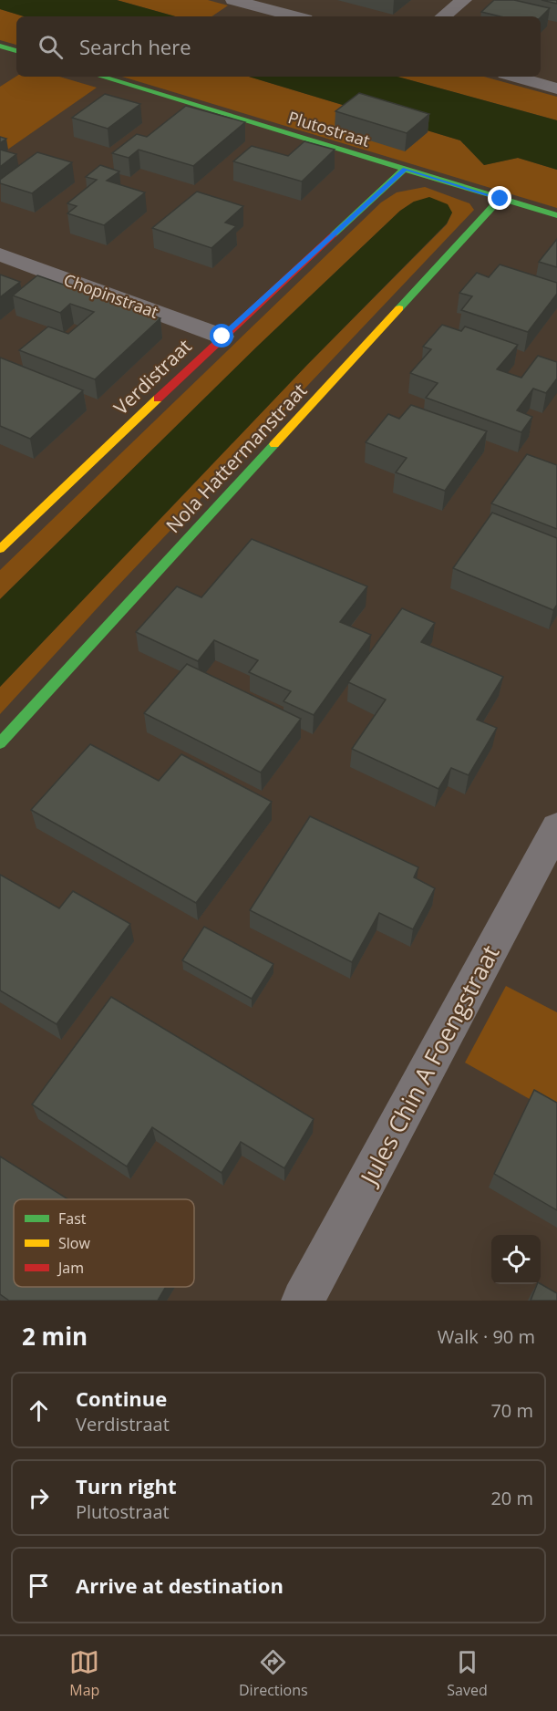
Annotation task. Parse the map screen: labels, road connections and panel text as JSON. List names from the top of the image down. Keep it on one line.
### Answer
{"streets":{"street":["Plutostraat","Chopinstraat","Verdistraat","Nola Hattermanstraat","Jules Chin A Foengstraat"]},"crossings":[["Plutostraat","Verdistraat"],["Plutostraat","Nola Hattermanstraat"],["Chopinstraat","Verdistraat"]],"legend":["Fast","Slow","Jam"],"page":{"search":"Search here","heading":["2 min","Walk · 90 m"],"list":[["Continue","Verdistraat","70 m"],["Turn right","Plutostraat","20 m"],"Arrive at destination"],"nav":["Map","Directions","Saved"]}}
